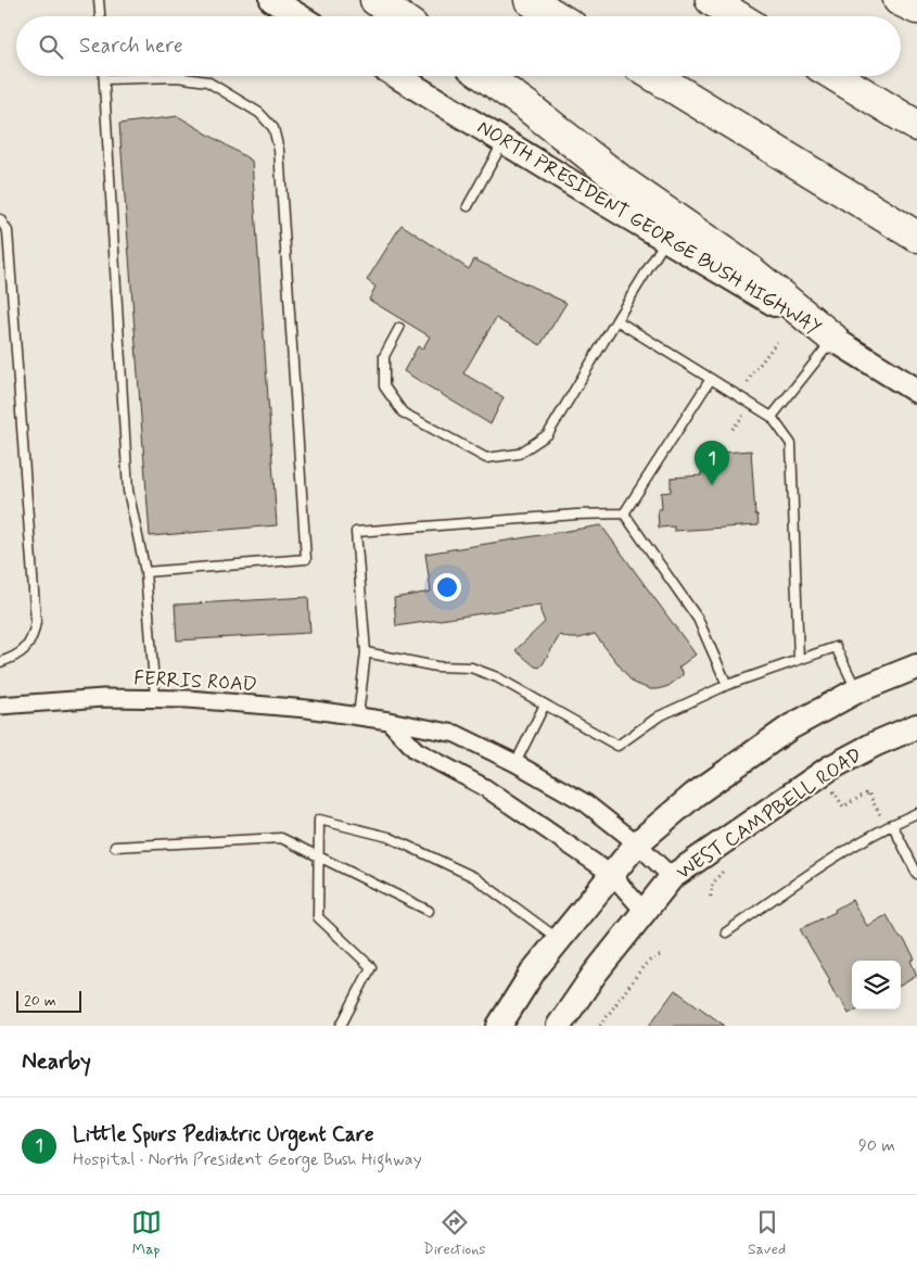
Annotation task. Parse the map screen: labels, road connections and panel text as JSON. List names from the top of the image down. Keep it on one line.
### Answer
{"streets":{"main road":["NORTH PRESIDENT GEORGE BUSH HIGHWAY","WEST CAMPBELL ROAD"],"street":["FERRIS ROAD"]},"crossings":[["FERRIS ROAD","WEST CAMPBELL ROAD"]],"scale_bar":"20 m","page":{"search":"Search here","pins":"1","scale":"20 m","heading":"Nearby","list":[{"mark":"1","name":"Little Spurs Pediatric Urgent Care","note":"Hospital · North President George Bush Highway","value":"90 m"}],"nav":["Map","Directions","Saved"]}}
